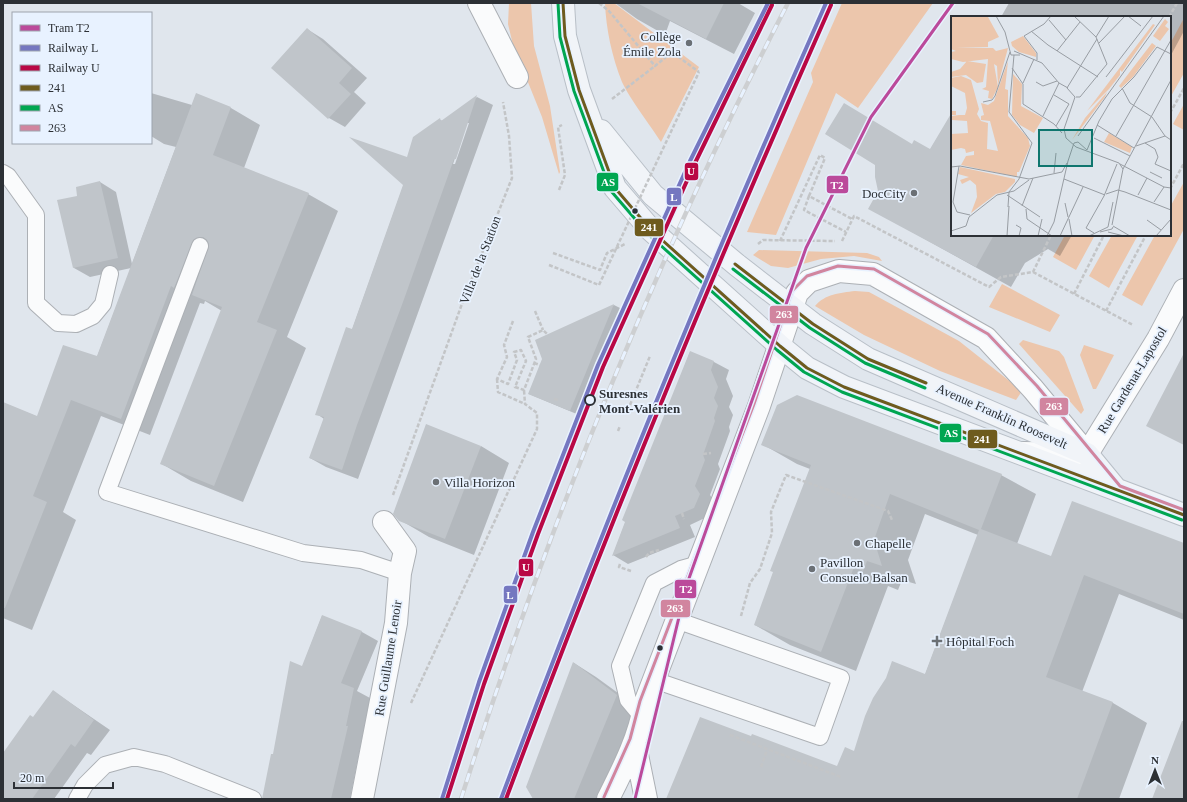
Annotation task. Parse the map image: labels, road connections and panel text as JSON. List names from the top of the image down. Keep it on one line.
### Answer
{"streets":{"main road":["Avenue Franklin Roosevelt"],"street":["Rue Gardenat-Lapostol","Rue Guillaume Lenoir"],"path":["Villa de la Station"]},"crossings":[["Villa de la Station","Rue Guillaume Lenoir"],["Rue Gardenat-Lapostol","Avenue Franklin Roosevelt"]],"places":{"other":["Collège Émile Zola","DocCity","Suresnes Mont-Valérien","Villa Horizon","Chapelle","Pavillon Consuelo Balsan"],"health":["Hôpital Foch"]},"lines":["tram line T2","rail line L","transit line 241","transit line AS","rail line U","transit line 263"],"legend":["Tram T2","Railway L","Railway U","241","AS","263"],"scale_bar":"20 m","north":"top"}
